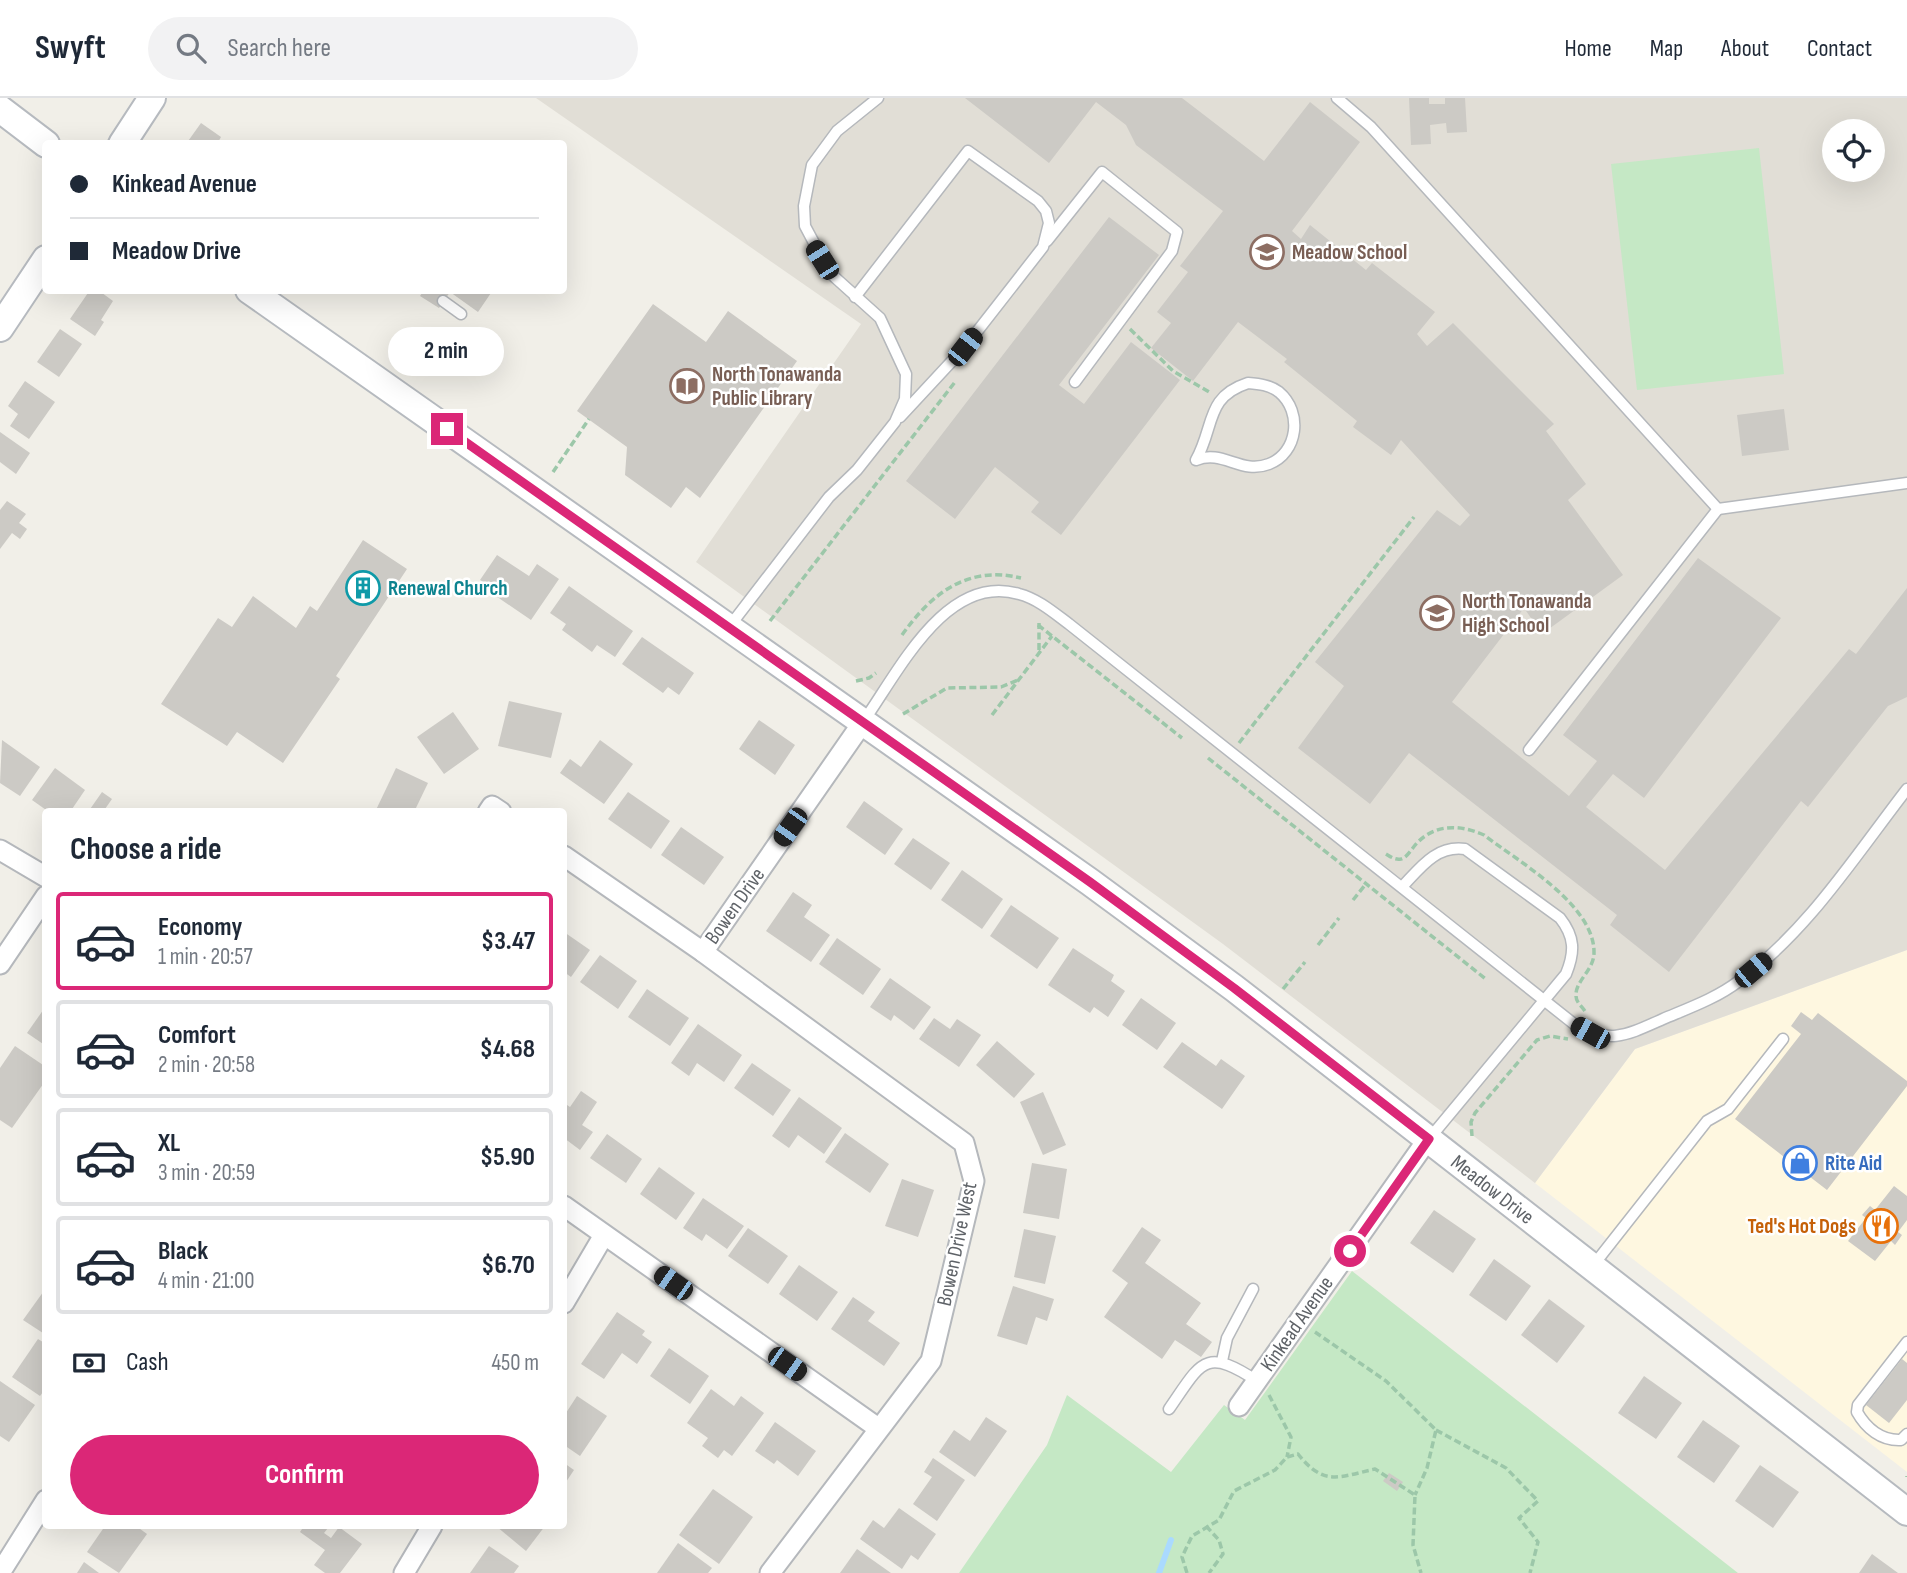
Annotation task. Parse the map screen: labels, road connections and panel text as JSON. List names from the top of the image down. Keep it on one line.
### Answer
{"streets":{"street":["Bowen Drive","Meadow Drive","Bowen Drive West","Kinkead Avenue"]},"crossings":[["Bowen Drive","Meadow Drive"],["Bowen Drive","Bowen Drive West"],["Meadow Drive","Kinkead Avenue"]],"places":{"school or university":["Meadow School","North Tonawanda High School"],"library":["North Tonawanda Public Library"],"building":["Renewal Church"],"shop":["Rite Aid"],"restaurant":["Ted's Hot Dogs"]},"page":{"header":"Swyft","search":"Search here","nav":["Home","Map","About","Contact"],"banner":["Kinkead Avenue","Meadow Drive"],"bubble":"2 min","heading":"Choose a ride","list":[{"name":"Economy","note":"1 min · 20:57","value":"$3.47"},{"name":"Comfort","note":"2 min · 20:58","value":"$4.68"},{"name":"XL","note":"3 min · 20:59","value":"$5.90"},{"name":"Black","note":"4 min · 21:00","value":"$6.70"}],"pay":["Cash","450 m"],"buttons":"Confirm"}}
